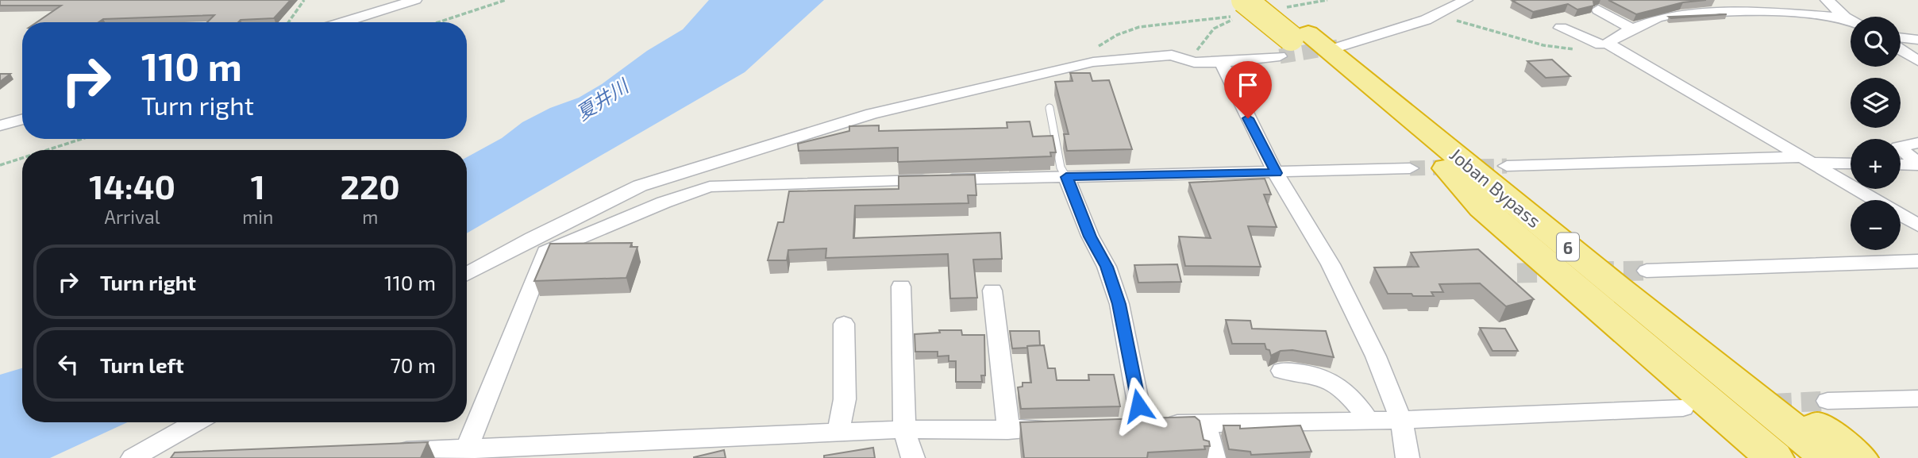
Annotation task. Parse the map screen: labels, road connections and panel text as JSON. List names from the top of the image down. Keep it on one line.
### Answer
{"streets":{"highway":["Joban Bypass","6"]},"water":["夏井川"],"page":{"map_buttons":["+","−"],"turn":["110 m","Turn right"],"eta":["14:40","Arrival","1","min","220","m"],"list":[{"name":"Turn right","value":"110 m"},{"name":"Turn left","value":"70 m"}]}}
